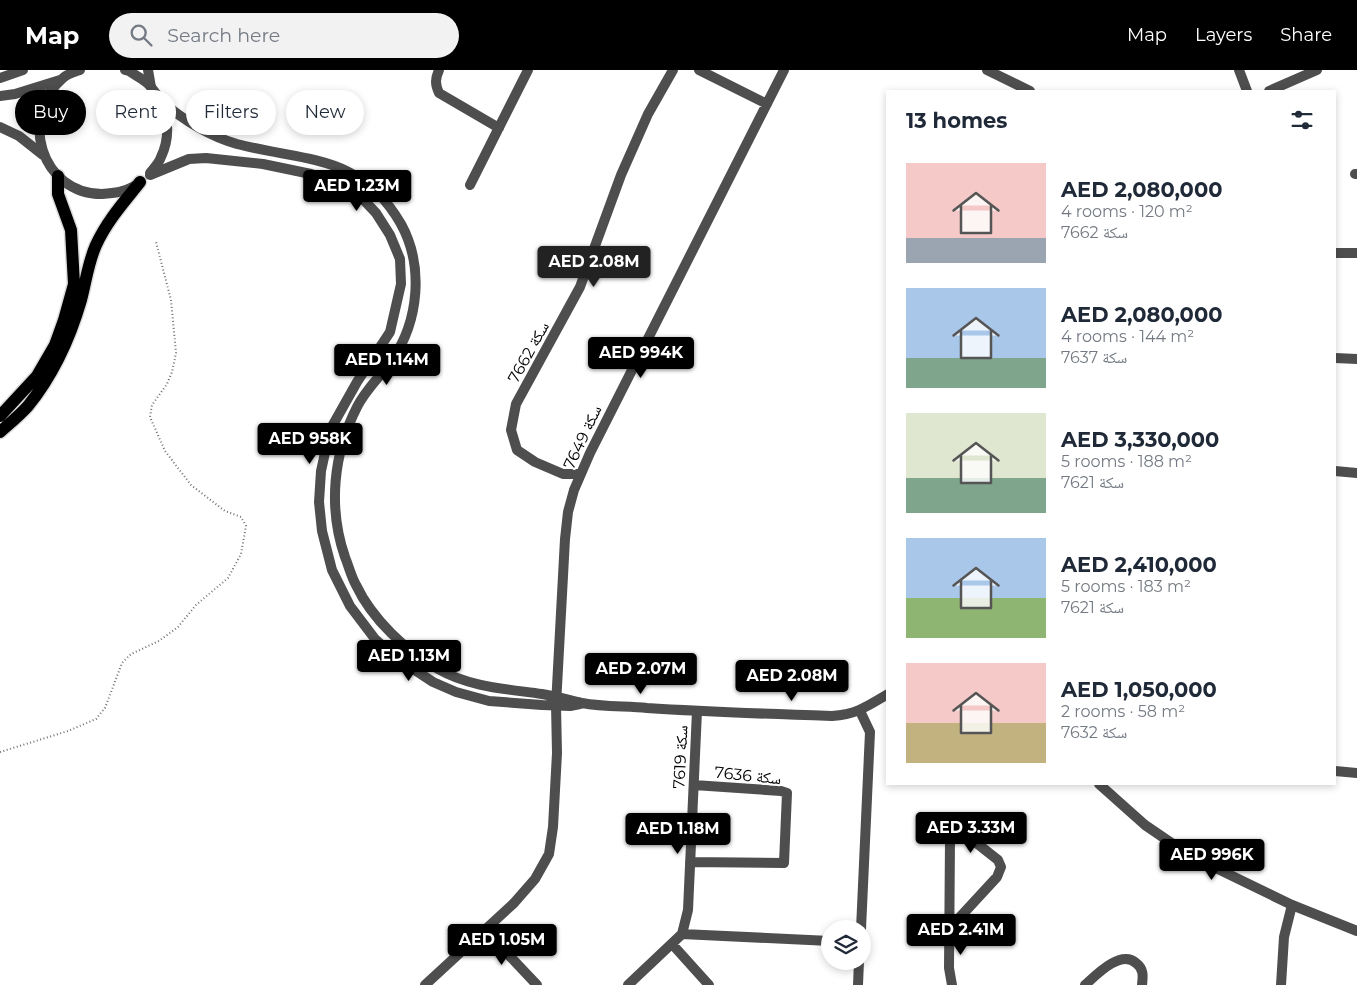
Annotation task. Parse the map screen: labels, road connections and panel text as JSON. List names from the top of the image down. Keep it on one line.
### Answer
{"streets":{"street":["سكة 7662","سكة 7649","سكة 7619","سكة 7636"]},"crossings":[["سكة 7662","سكة 7649"],["سكة 7649","سكة 7619"],["سكة 7619","سكة 7636"]],"page":{"header":"Map","search":"Search here","nav":["Map","Layers","Share"],"chip":["Buy","Rent","Filters","New"],"heading":"13 homes","list":[{"name":"AED 2,080,000","note":"4 rooms · 120 m² · سكة 7662"},{"name":"AED 2,080,000","note":"4 rooms · 144 m² · سكة 7637"},{"name":"AED 3,330,000","note":"5 rooms · 188 m² · سكة 7621"},{"name":"AED 2,410,000","note":"5 rooms · 183 m² · سكة 7621"},{"name":"AED 1,050,000","note":"2 rooms · 58 m² · سكة 7632"}],"price":["AED 1.23M","AED 2.08M","AED 994K","AED 1.14M","AED 958K","AED 1.13M","AED 2.07M","AED 2.08M","AED 3.33M","AED 1.18M","AED 996K","AED 2.41M","AED 1.05M"]}}
